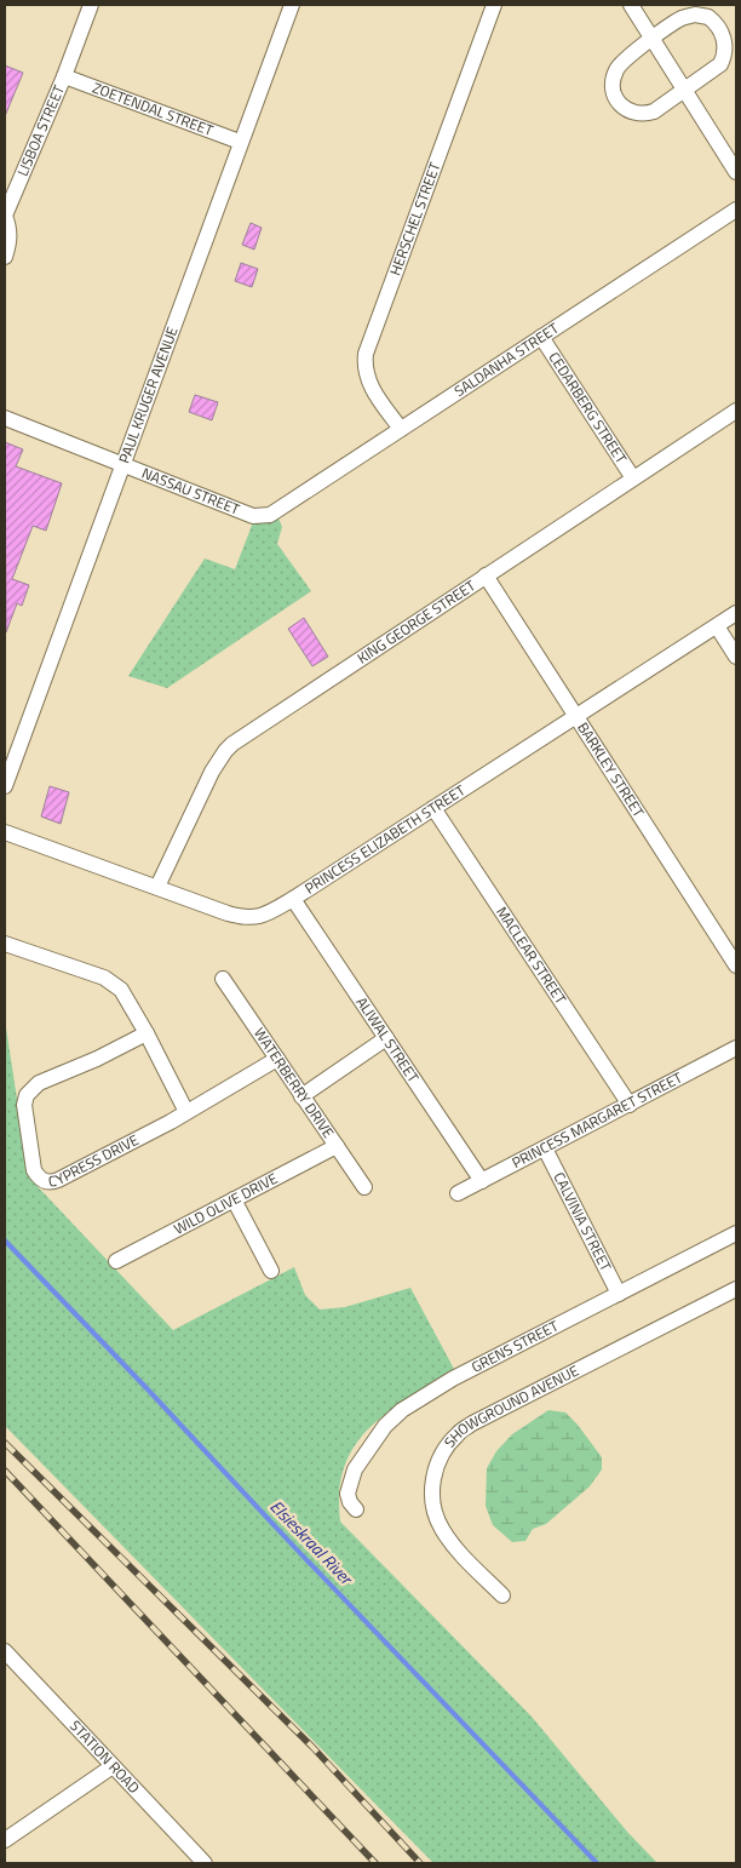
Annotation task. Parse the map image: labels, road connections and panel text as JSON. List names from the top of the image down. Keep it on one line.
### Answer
{"streets":{"street":["ZOETENDAL STREET","LISBOA STREET","HERSCHEL STREET","SALDANHA STREET","PAUL KRUGER AVENUE","CEDARBERG STREET","NASSAU STREET","KING GEORGE STREET","BARKLEY STREET","PRINCESS ELIZABETH STREET","MACLEAR STREET","ALIWAL STREET","WATERBERRY DRIVE","PRINCESS MARGARET STREET","CYPRESS DRIVE","WILD OLIVE DRIVE","CALVINIA STREET","GRENS STREET","SHOWGROUND AVENUE","STATION ROAD"]},"crossings":[["ZOETENDAL STREET","LISBOA STREET"],["ZOETENDAL STREET","PAUL KRUGER AVENUE"],["HERSCHEL STREET","SALDANHA STREET"],["SALDANHA STREET","CEDARBERG STREET"],["SALDANHA STREET","NASSAU STREET"],["PAUL KRUGER AVENUE","NASSAU STREET"],["CEDARBERG STREET","KING GEORGE STREET"],["KING GEORGE STREET","BARKLEY STREET"],["KING GEORGE STREET","PRINCESS ELIZABETH STREET"],["BARKLEY STREET","PRINCESS ELIZABETH STREET"],["PRINCESS ELIZABETH STREET","MACLEAR STREET"],["PRINCESS ELIZABETH STREET","ALIWAL STREET"],["MACLEAR STREET","PRINCESS MARGARET STREET"],["ALIWAL STREET","PRINCESS MARGARET STREET"],["WATERBERRY DRIVE","CYPRESS DRIVE"],["WATERBERRY DRIVE","WILD OLIVE DRIVE"],["PRINCESS MARGARET STREET","CALVINIA STREET"],["CALVINIA STREET","GRENS STREET"]],"water":["Elsieskraal River"]}
